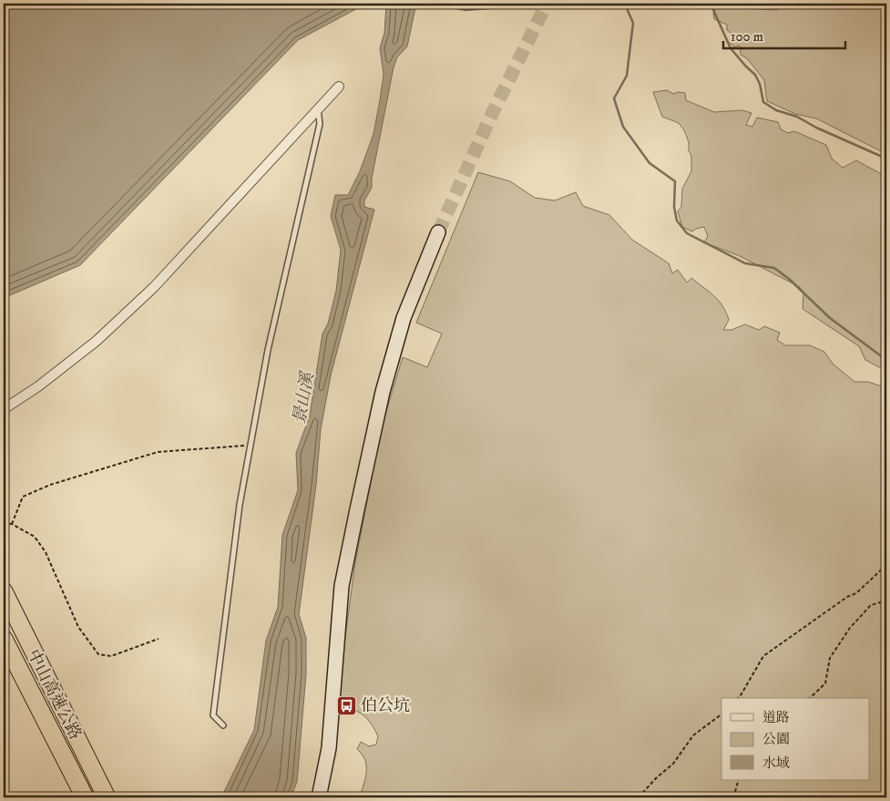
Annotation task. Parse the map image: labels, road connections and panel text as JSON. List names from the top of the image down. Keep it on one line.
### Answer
{"streets":{"highway":["中山高速公路"]},"water":["景山溪"],"places":{"bus stop":["伯公坑"]},"legend":["道路","公園","水域"],"scale_bar":"100 m"}
